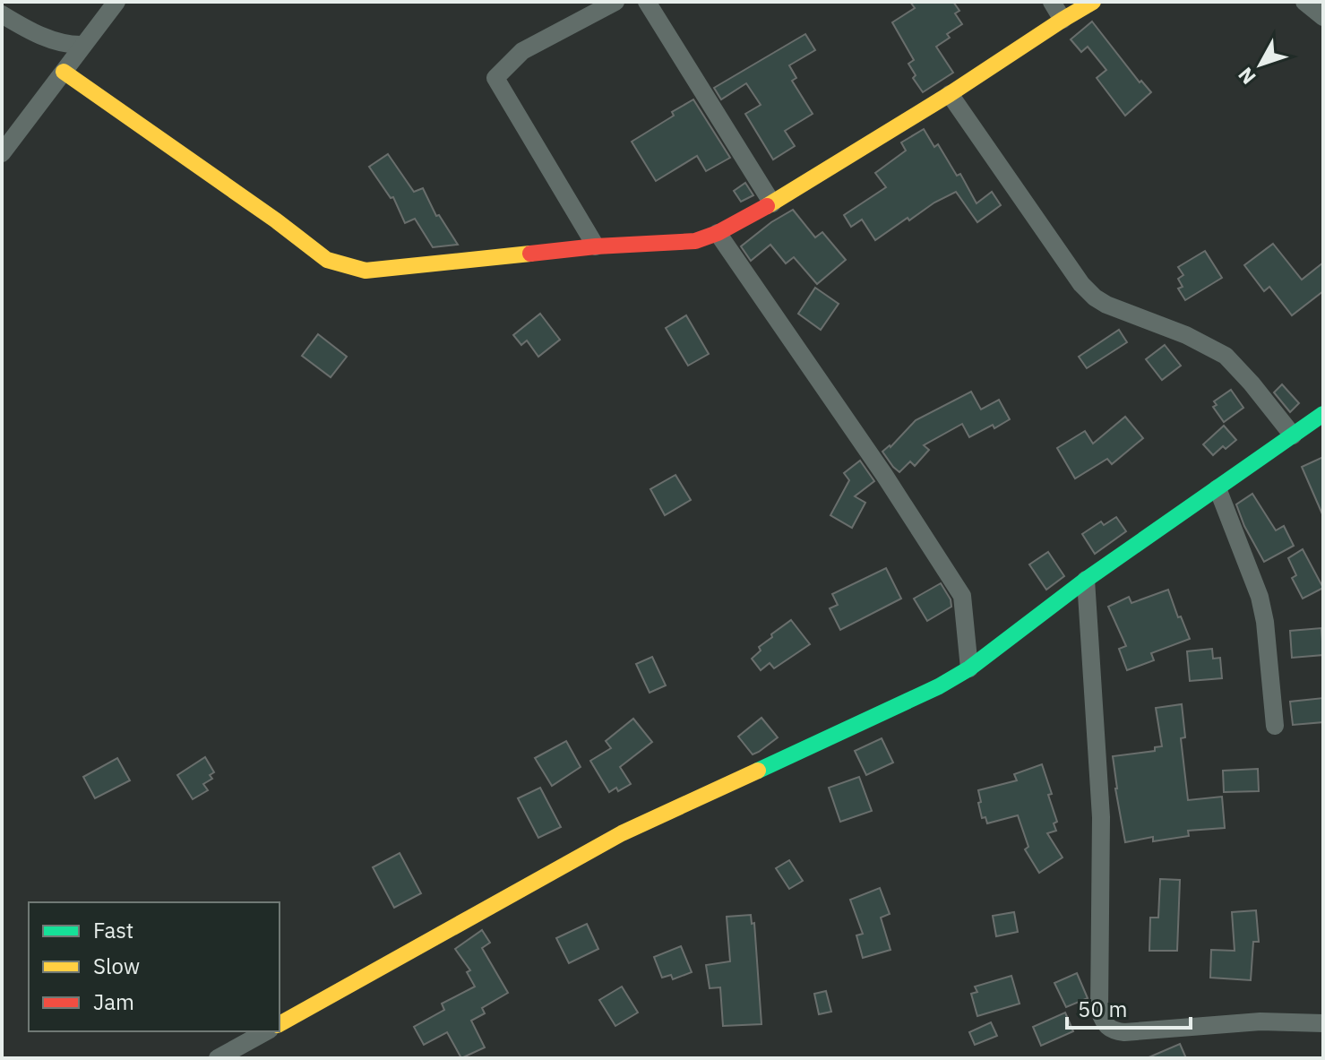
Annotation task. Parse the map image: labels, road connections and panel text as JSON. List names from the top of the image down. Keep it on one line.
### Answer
{"legend":["Fast","Slow","Jam"],"scale_bar":"50 m","north":"bottom left"}
